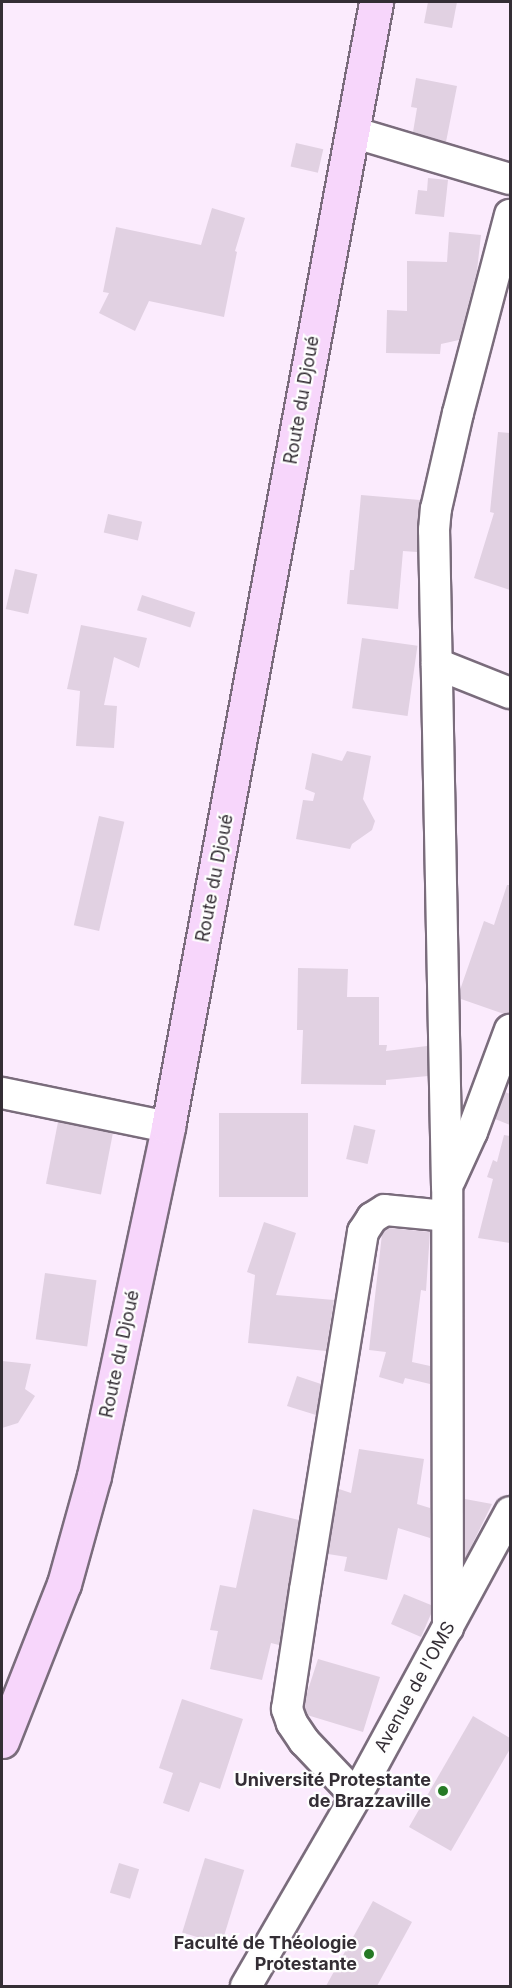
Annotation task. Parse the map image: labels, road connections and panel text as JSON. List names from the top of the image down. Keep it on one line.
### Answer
{"streets":{"main road":["Route du Djoué"],"street":["Avenue de l'OMS"]},"places":["Université Protestante de Brazzaville","Faculté de Théologie Protestante"]}
